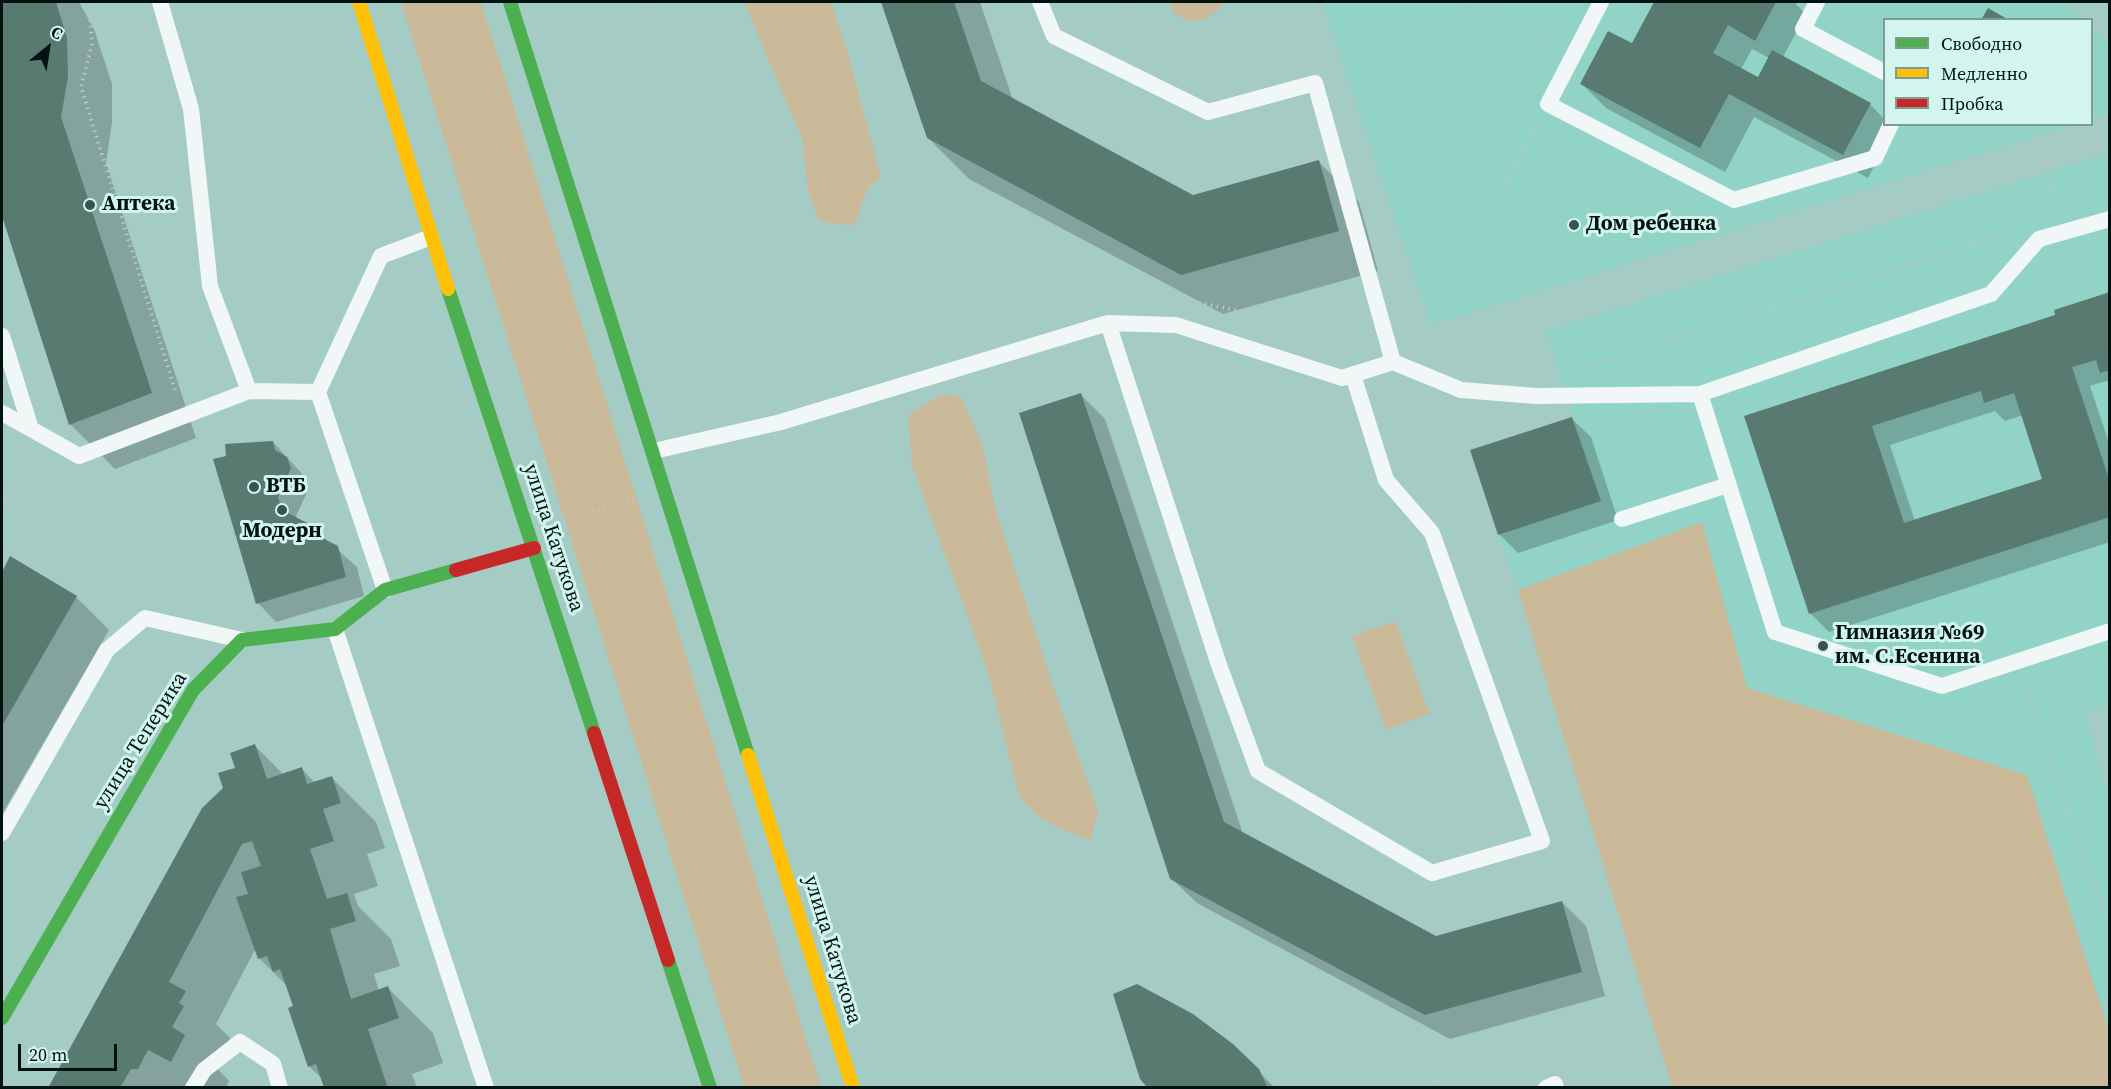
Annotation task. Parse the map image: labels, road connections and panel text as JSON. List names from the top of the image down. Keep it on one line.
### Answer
{"streets":{"main road":["улица Катукова","улица Теперика"]},"places":["Аптека","Дом ребенка","ВТБ","Модерн","Гимназия №69 им. С.Есенина"],"legend":["Свободно","Медленно","Пробка"],"scale_bar":"20 m","north":"top right"}
